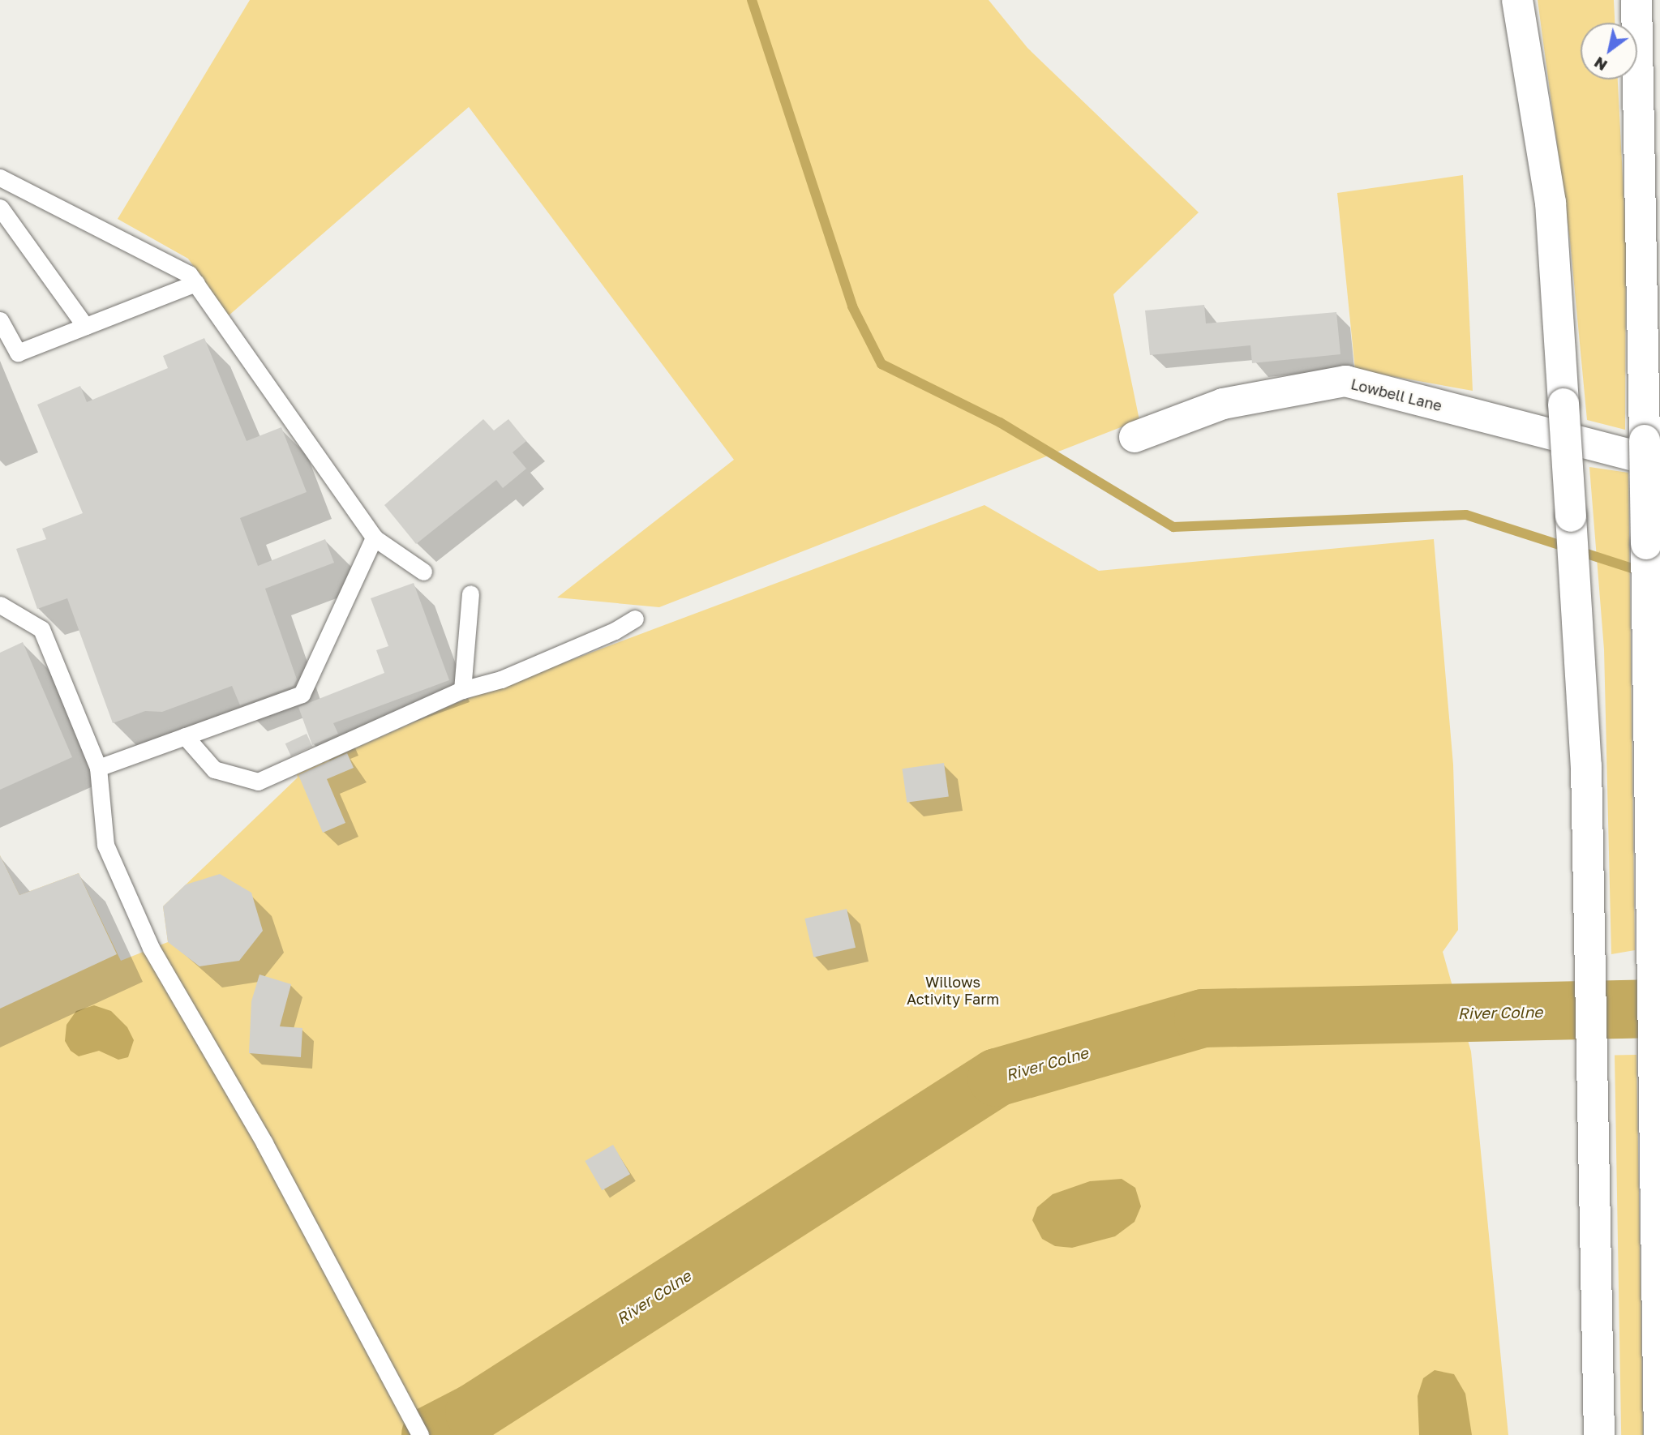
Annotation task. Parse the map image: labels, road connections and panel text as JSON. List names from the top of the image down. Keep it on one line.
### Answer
{"streets":{"main road":["Lowbell Lane"]},"water":["River Colne"],"parks":["Willows Activity Farm"],"north":"bottom left"}
